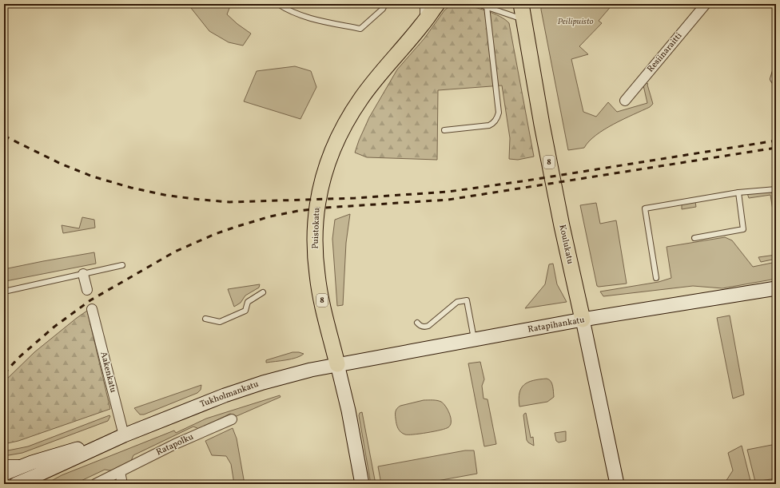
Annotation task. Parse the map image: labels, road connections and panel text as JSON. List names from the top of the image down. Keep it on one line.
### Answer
{"streets":{"highway":["8","Puistokatu","Koulukatu"],"main road":["Ratapihankatu","Tukholmankatu"],"street":["Resiinaraitti","Aakenkatu","Ratapolku"]},"crossings":[["Puistokatu","Ratapihankatu"],["Puistokatu","Tukholmankatu"],["Koulukatu","Ratapihankatu"],["Ratapihankatu","Tukholmankatu"],["Aakenkatu","Tukholmankatu"]],"parks":["Peilipuisto"]}
